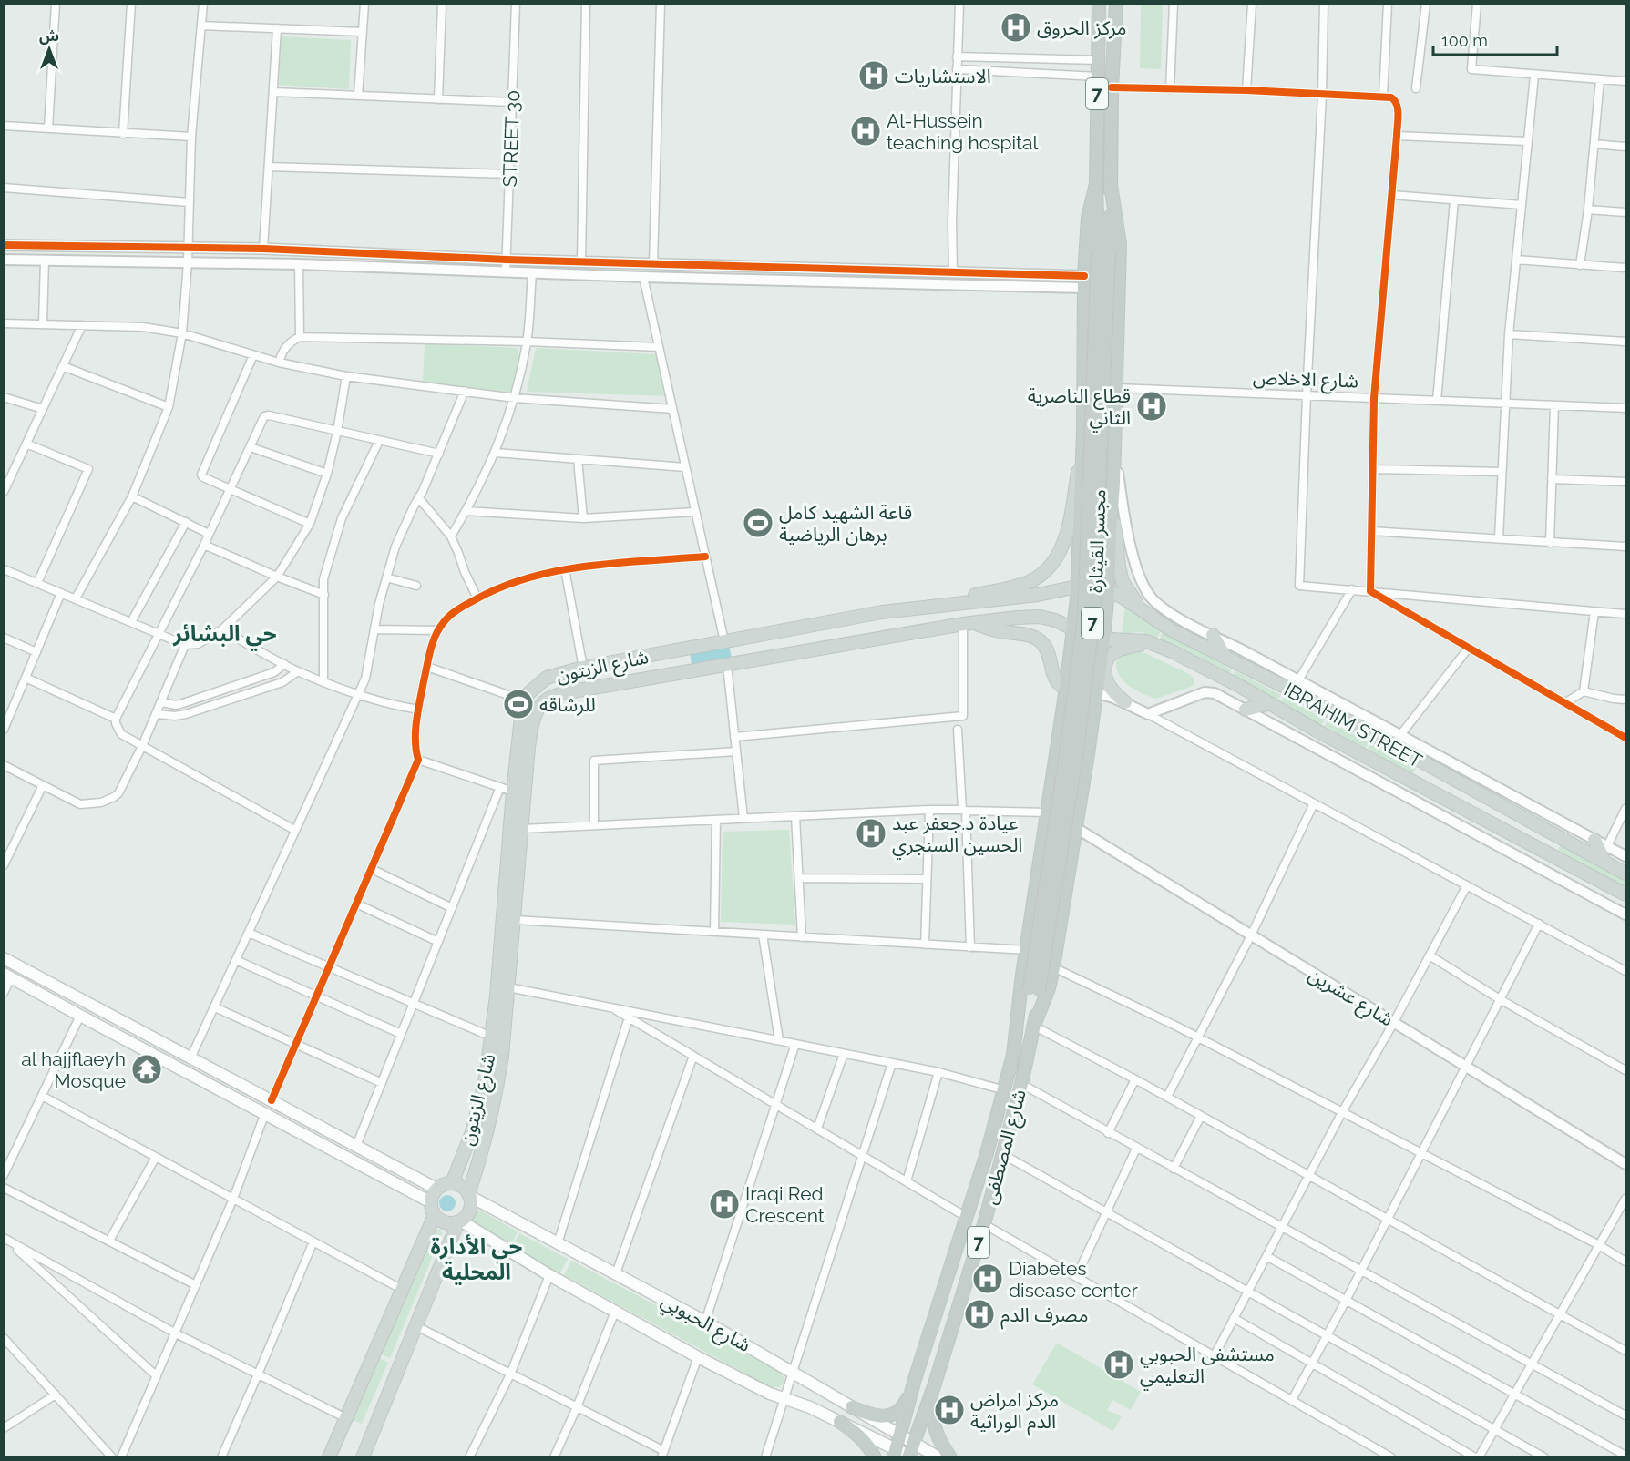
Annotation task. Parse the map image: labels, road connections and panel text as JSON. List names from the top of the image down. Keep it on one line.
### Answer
{"streets":{"highway":["7","مجسر القيثارة","شارع المصطفى"],"main road":["شارع الزيتون","IBRAHIM STREET","شارع الحبوبي"],"street":["STREET 30","شارع الاخلاص","شارع عشرين"]},"crossings":[["7","مجسر القيثارة"],["7","شارع المصطفى"],["شارع الزيتون","IBRAHIM STREET"],["شارع الزيتون","شارع الحبوبي"],["شارع المصطفى","شارع الحبوبي"]],"districts":["حي البشائر","حي الأدارة المحلية"],"places":{"hospital":["مركز الحروق","الاستشاريات","Al-Hussein teaching hospital","قطاع الناصرية الثاني","عيادة د.جعفر عبد الحسين السنجري","Iraqi Red Crescent","Diabetes disease center","مصرف الدم","مستشفى الحبوبي التعليمي","مركز امراض الدم الوراثية"],"sports":["قاعة الشهيد كامل برهان الرياضية","للرشاقه"],"temple":["al hajjflaeyh Mosque"]},"scale_bar":"100 m","north":"top"}
